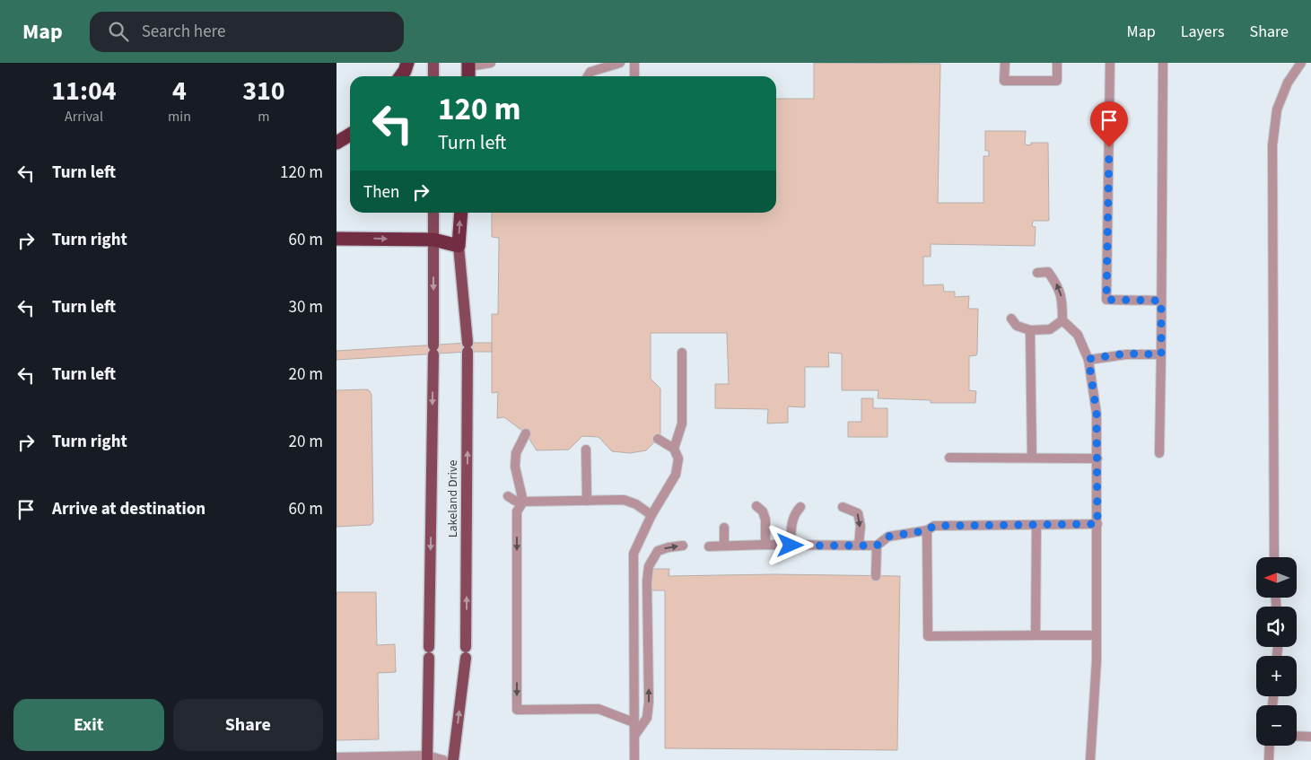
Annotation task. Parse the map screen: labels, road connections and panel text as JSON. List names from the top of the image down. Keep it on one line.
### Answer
{"streets":{"highway":["Lakeland Drive"]},"north":"left","page":{"header":"Map","search":"Search here","nav":["Map","Layers","Share"],"eta":["11:04","Arrival","4","min","310","m"],"turn":["120 m","Turn left"],"list":[{"name":"Turn left","value":"120 m"},{"name":"Turn right","value":"60 m"},{"name":"Turn left","value":"30 m"},{"name":"Turn left","value":"20 m"},{"name":"Turn right","value":"20 m"},{"name":"Arrive at destination","value":"60 m"}],"then":"Then","map_buttons":["+","−"],"buttons":["Exit","Share"]}}
